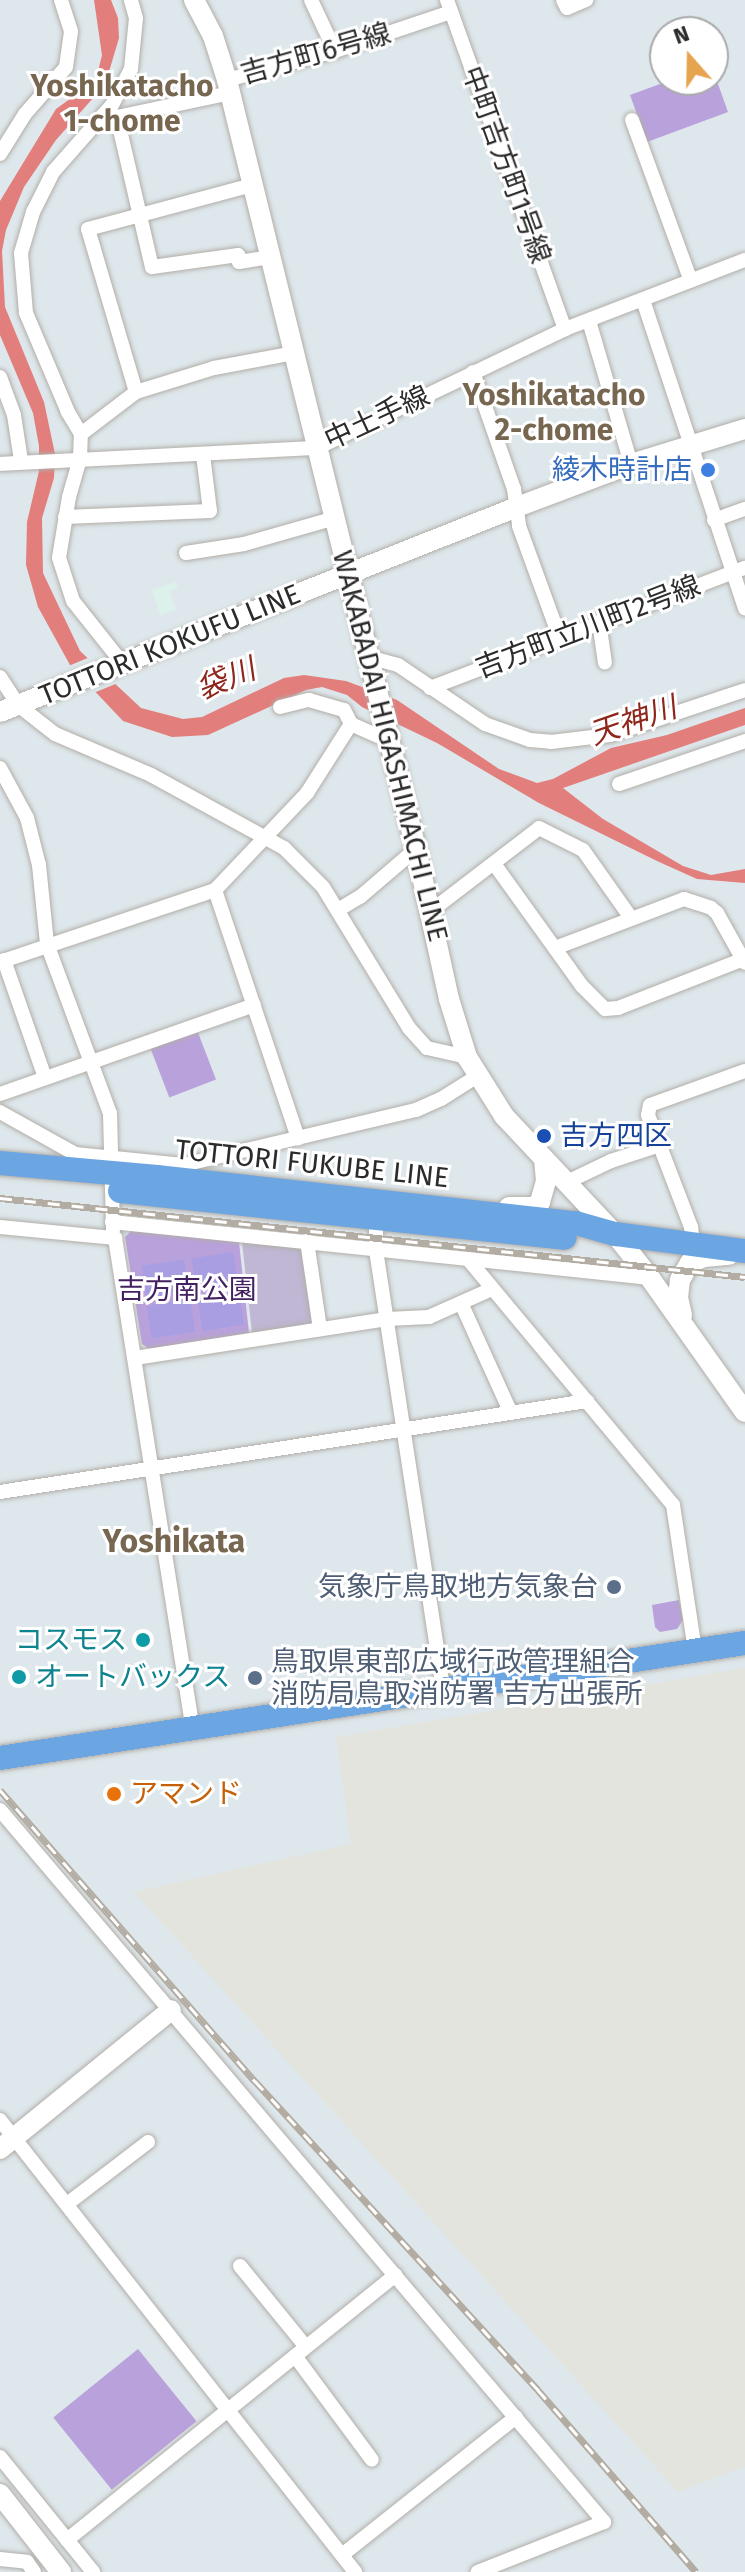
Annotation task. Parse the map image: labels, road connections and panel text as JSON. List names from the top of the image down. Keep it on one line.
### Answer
{"streets":{"main road":["TOTTORI KOKUFU LINE","WAKABADAI HIGASHIMACHI LINE","TOTTORI FUKUBE LINE"],"street":["吉方町6号線","中町吉方町1号線","中土手線","吉方町立川町2号線"]},"crossings":[["吉方町6号線","中町吉方町1号線"],["吉方町6号線","WAKABADAI HIGASHIMACHI LINE"],["中町吉方町1号線","中土手線"],["中土手線","WAKABADAI HIGASHIMACHI LINE"],["TOTTORI KOKUFU LINE","WAKABADAI HIGASHIMACHI LINE"],["WAKABADAI HIGASHIMACHI LINE","TOTTORI FUKUBE LINE"]],"districts":["Yoshikatacho 1-chome","Yoshikatacho 2-chome","Yoshikata"],"water":["袋川","天神川"],"parks":["吉方南公園"],"places":["綾木時計店","吉方四区","気象庁鳥取地方気象台","コスモス","オートバックス","鳥取県東部広域行政管理組合 消防局鳥取消防署 吉方出張所","アマンド"],"north":"top"}
